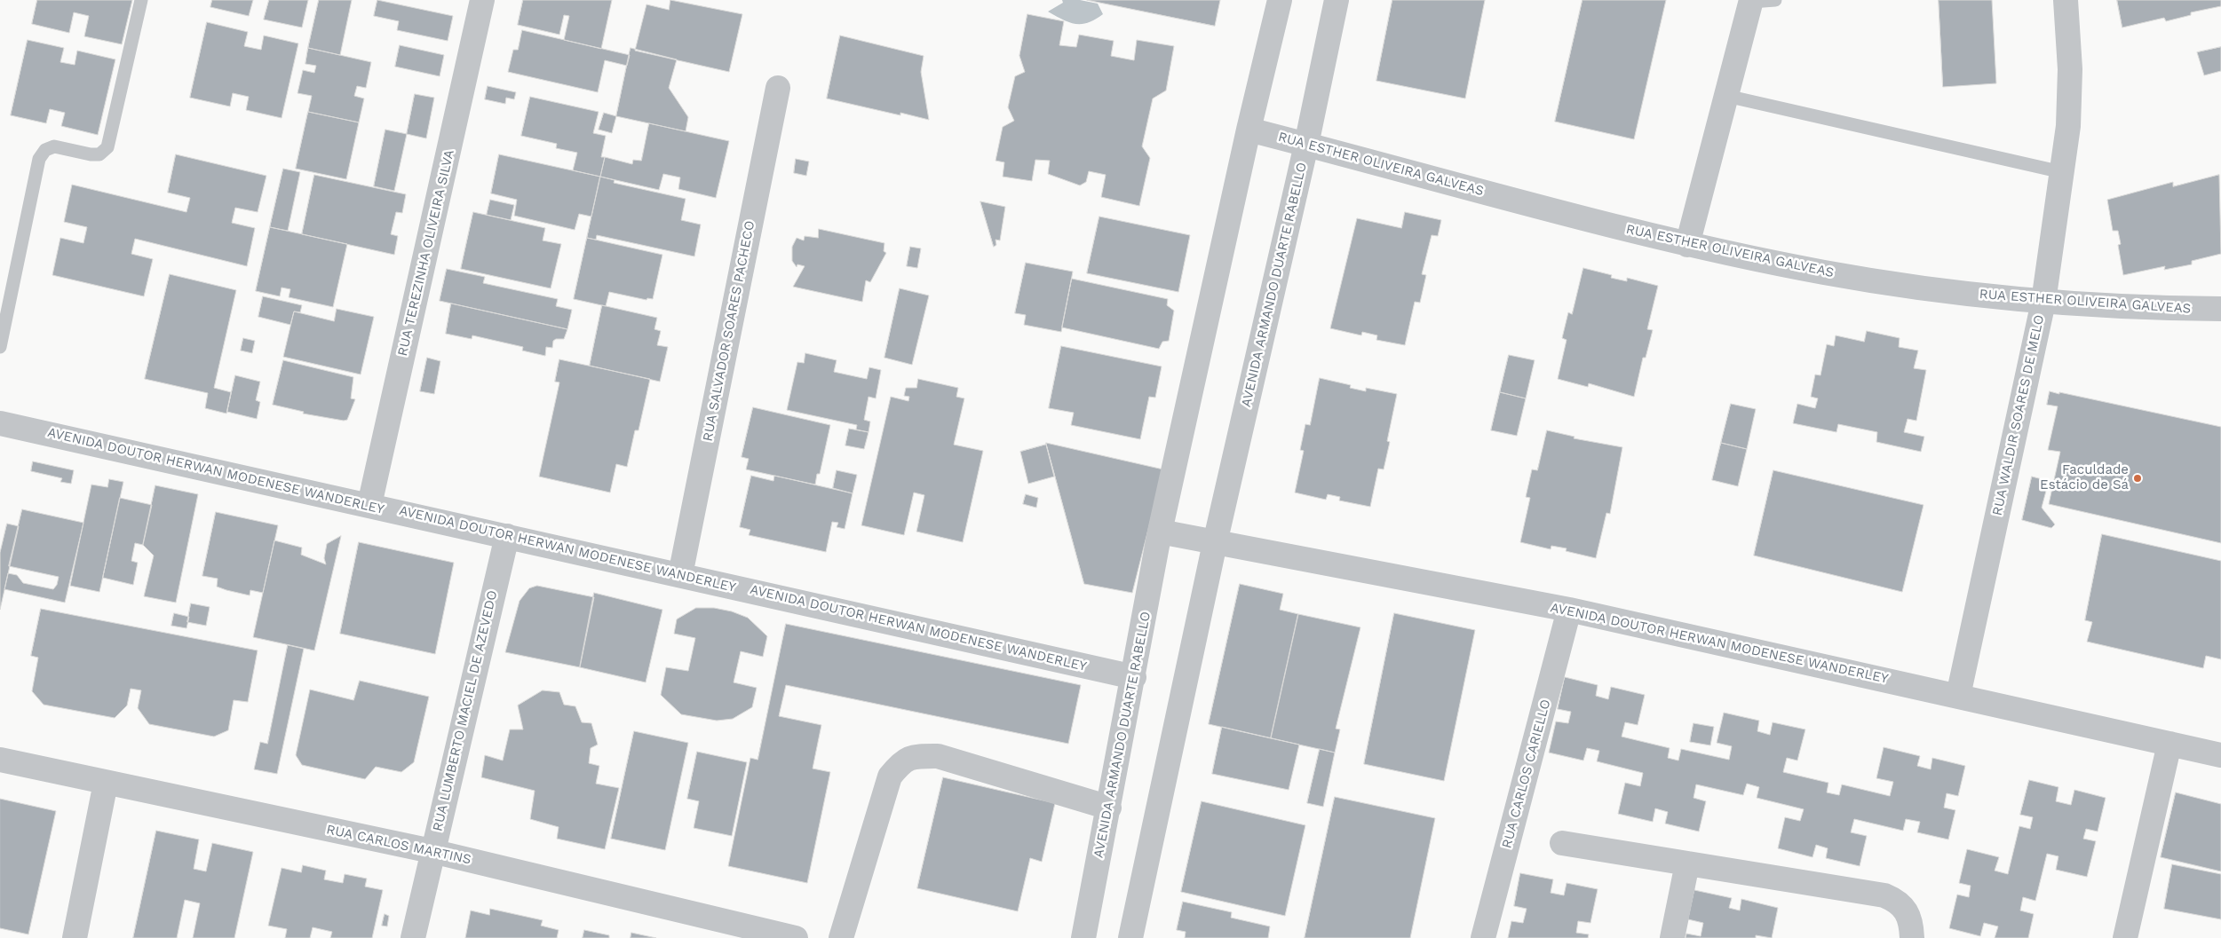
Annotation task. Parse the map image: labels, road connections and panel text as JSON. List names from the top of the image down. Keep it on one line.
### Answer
{"streets":{"street":["RUA ESTHER OLIVEIRA GALVEAS","RUA TEREZINHA OLIVEIRA SILVA","AVENIDA ARMANDO DUARTE RABELLO","RUA SALVADOR SOARES PACHECO","RUA WALDIR SOARES DE MELO","AVENIDA DOUTOR HERWAN MODENESE WANDERLEY","RUA LUMBERTO MACIEL DE AZEVEDO","RUA CARLOS CARIELLO","RUA CARLOS MARTINS"]},"crossings":[["RUA ESTHER OLIVEIRA GALVEAS","AVENIDA ARMANDO DUARTE RABELLO"],["RUA ESTHER OLIVEIRA GALVEAS","RUA WALDIR SOARES DE MELO"],["RUA TEREZINHA OLIVEIRA SILVA","AVENIDA DOUTOR HERWAN MODENESE WANDERLEY"],["AVENIDA ARMANDO DUARTE RABELLO","AVENIDA DOUTOR HERWAN MODENESE WANDERLEY"],["RUA SALVADOR SOARES PACHECO","AVENIDA DOUTOR HERWAN MODENESE WANDERLEY"],["RUA WALDIR SOARES DE MELO","AVENIDA DOUTOR HERWAN MODENESE WANDERLEY"],["AVENIDA DOUTOR HERWAN MODENESE WANDERLEY","RUA LUMBERTO MACIEL DE AZEVEDO"],["AVENIDA DOUTOR HERWAN MODENESE WANDERLEY","RUA CARLOS CARIELLO"],["RUA LUMBERTO MACIEL DE AZEVEDO","RUA CARLOS MARTINS"]],"places":["Faculdade Estácio de Sá"]}
